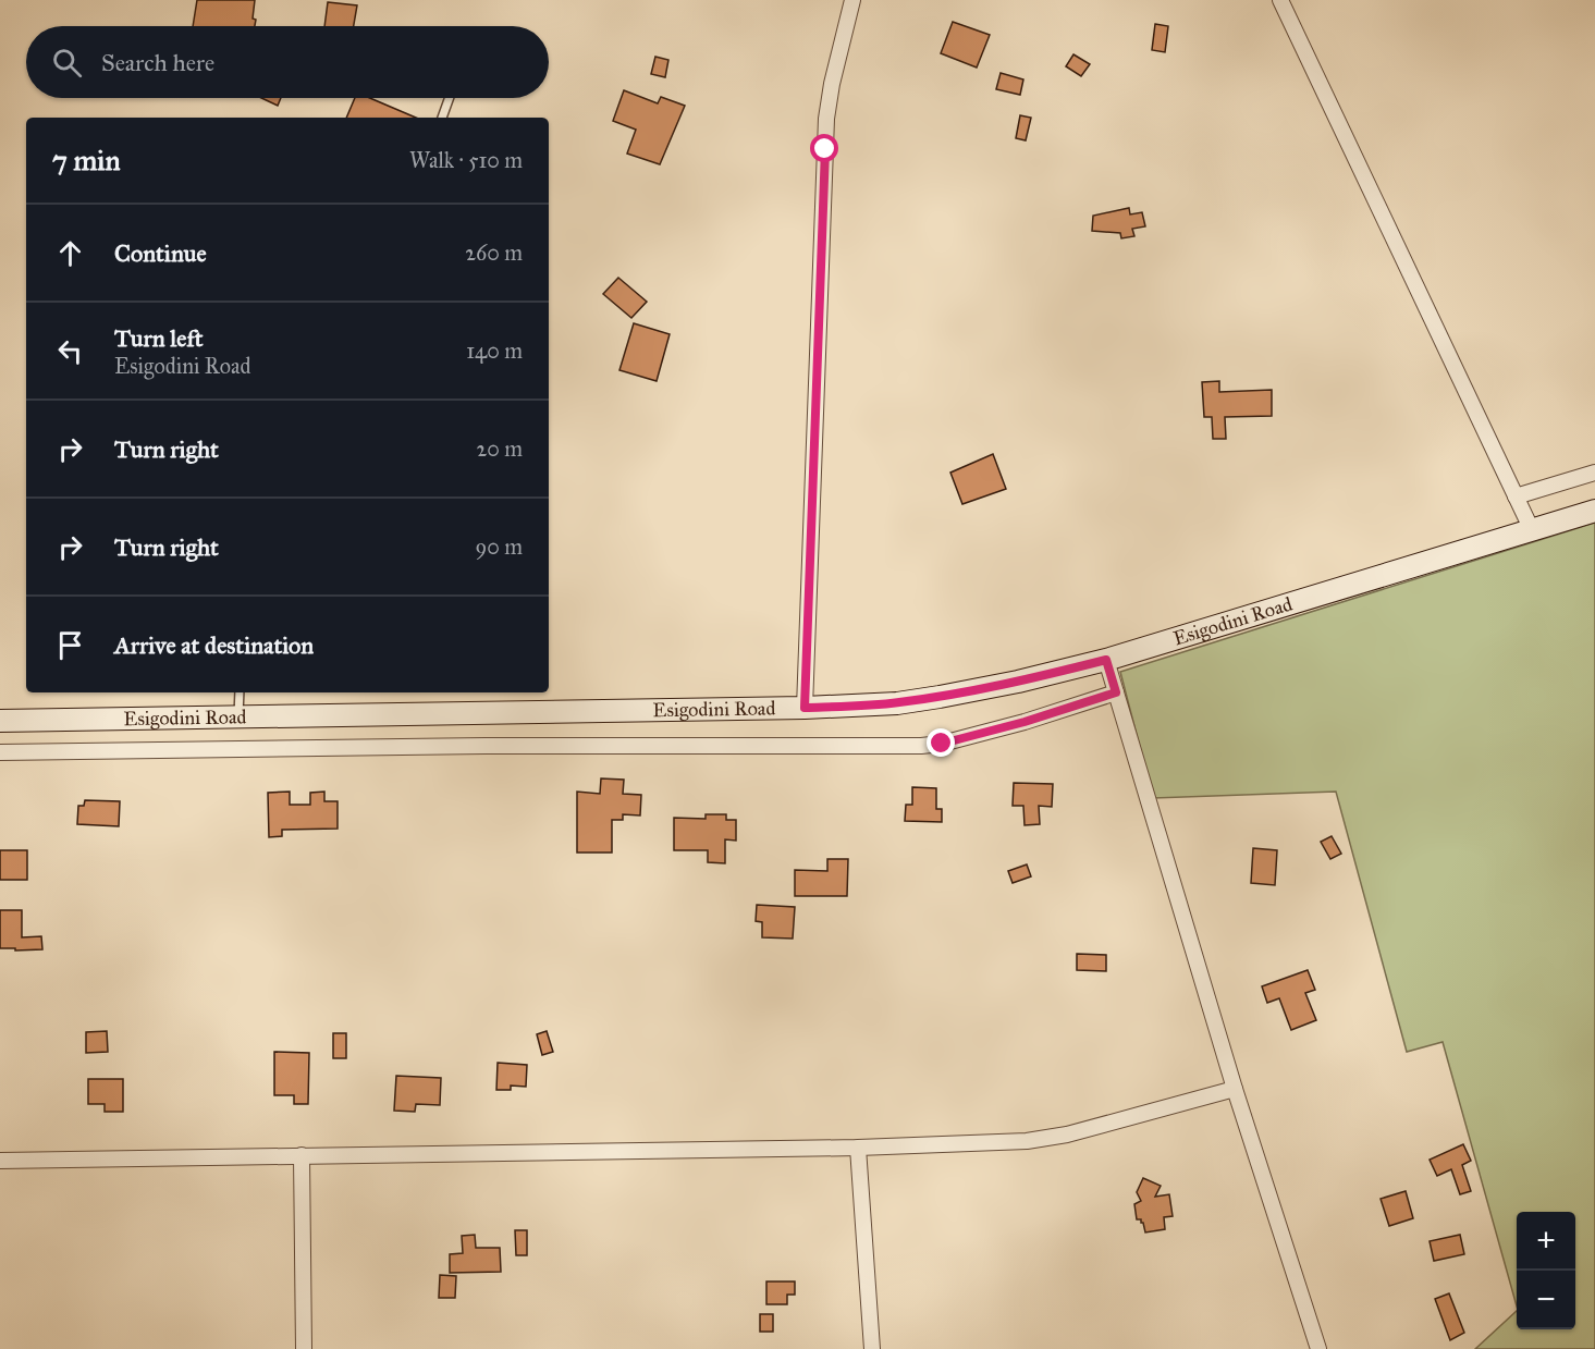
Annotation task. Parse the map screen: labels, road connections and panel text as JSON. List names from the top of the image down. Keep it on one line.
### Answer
{"streets":{"main road":["Esigodini Road"]},"page":{"search":"Search here","heading":["7 min","Walk · 510 m"],"list":[["Continue","260 m"],["Turn left","Esigodini Road","140 m"],["Turn right","20 m"],["Turn right","90 m"],"Arrive at destination"],"map_buttons":["+","−"]}}
